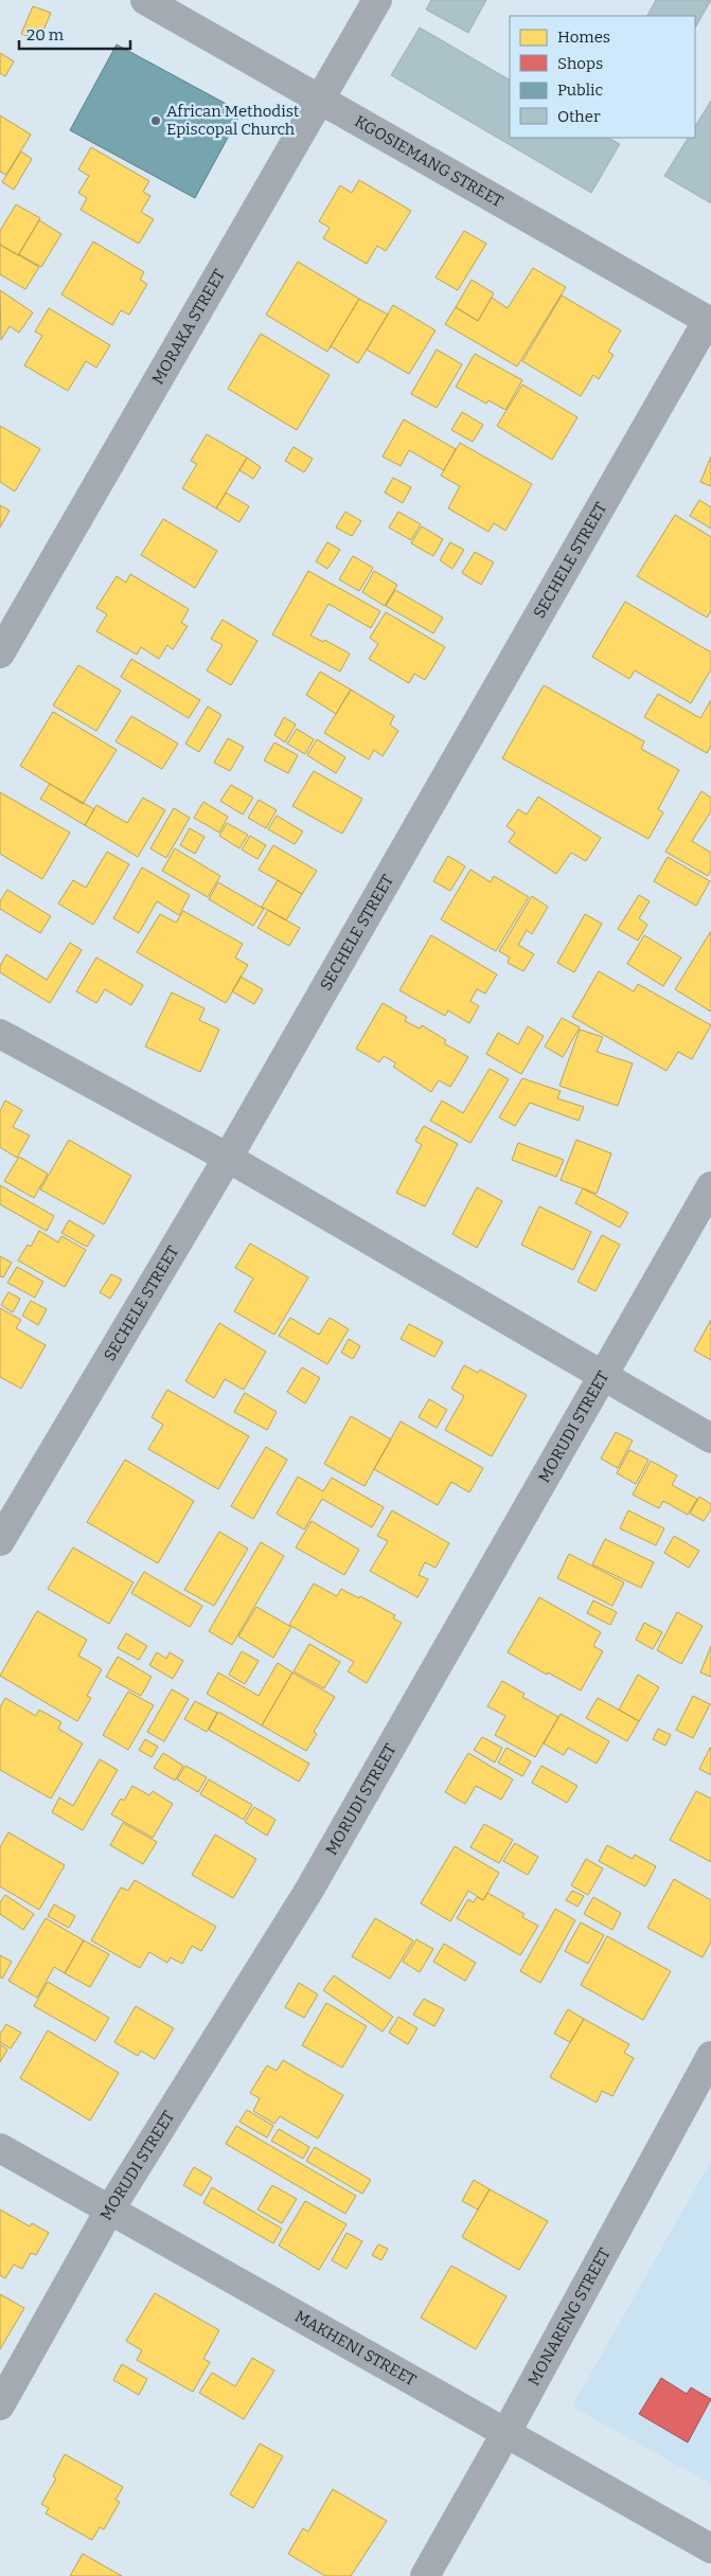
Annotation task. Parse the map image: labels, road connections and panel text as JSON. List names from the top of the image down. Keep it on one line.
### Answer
{"streets":{"street":["KGOSIEMANG STREET","MORAKA STREET","SECHELE STREET","MORUDI STREET","MONARENG STREET","MAKHENI STREET"]},"crossings":[["KGOSIEMANG STREET","MORAKA STREET"],["KGOSIEMANG STREET","SECHELE STREET"],["MORUDI STREET","MAKHENI STREET"],["MONARENG STREET","MAKHENI STREET"]],"places":["African Methodist Episcopal Church"],"legend":["Homes","Shops","Public","Other"],"scale_bar":"20 m"}
